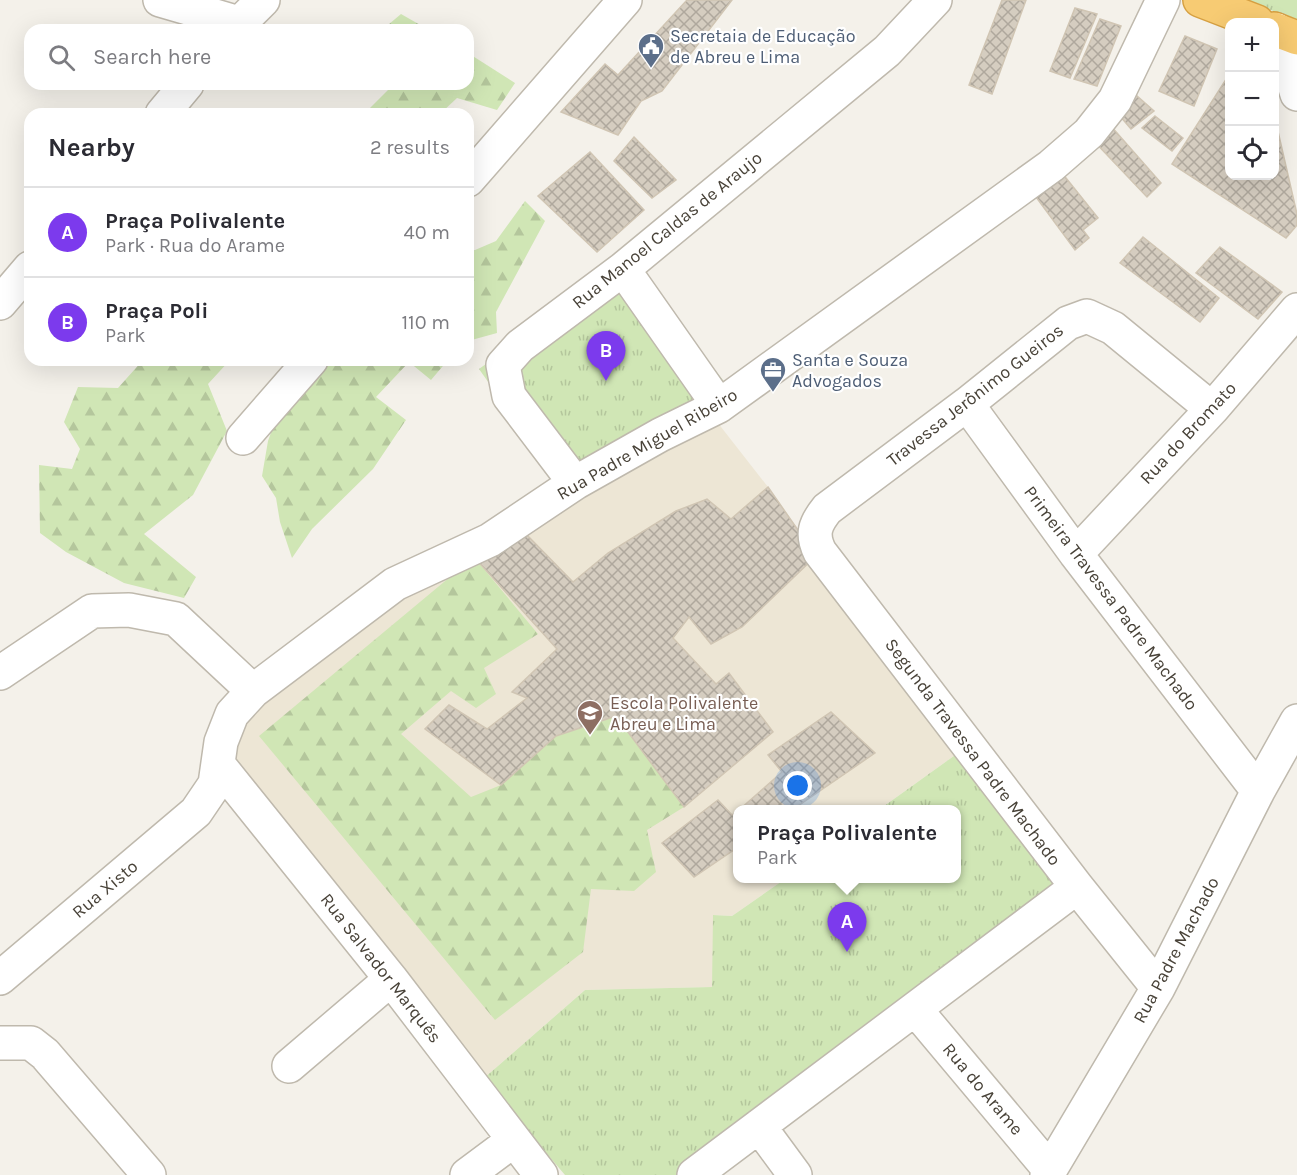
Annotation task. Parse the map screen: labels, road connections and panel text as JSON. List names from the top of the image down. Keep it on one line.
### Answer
{"streets":{"street":["Rua Manoel Caldas de Araujo","Travessa Jerônimo Gueiros","Rua do Bromato","Rua Padre Miguel Ribeiro","Primeira Travessa Padre Machado","Segunda Travessa Padre Machado","Rua Xisto","Rua Padre Machado","Rua Salvador Marquês","Rua do Arame"]},"crossings":[["Rua Manoel Caldas de Araujo","Rua Padre Miguel Ribeiro"],["Travessa Jerônimo Gueiros","Rua do Bromato"],["Travessa Jerônimo Gueiros","Primeira Travessa Padre Machado"],["Travessa Jerônimo Gueiros","Segunda Travessa Padre Machado"],["Rua do Bromato","Primeira Travessa Padre Machado"],["Rua Padre Miguel Ribeiro","Rua Xisto"],["Rua Padre Miguel Ribeiro","Rua Salvador Marquês"],["Primeira Travessa Padre Machado","Rua Padre Machado"],["Segunda Travessa Padre Machado","Rua Padre Machado"],["Rua Padre Machado","Rua do Arame"]],"places":{"public building":["Secretaia de Educação de Abreu e Lima"],"office":["Santa e Souza Advogados"],"school or university":["Escola Polivalente Abreu e Lima"]},"page":{"map_buttons":["+","−"],"search":"Search here","heading":["Nearby","2 results"],"list":[{"mark":"A","name":"Praça Polivalente","note":"Park · Rua do Arame","value":"40 m"},{"mark":"B","name":"Praça Poli","note":"Park","value":"110 m"}],"pins":["B","A"],"popup":["Praça Polivalente","Park"]}}
